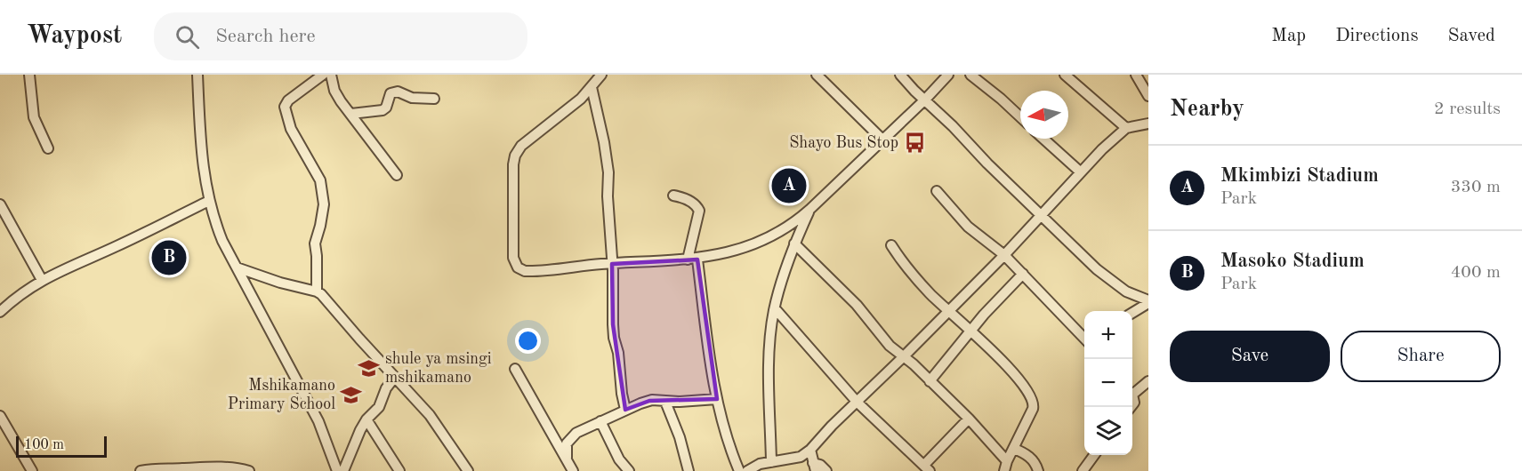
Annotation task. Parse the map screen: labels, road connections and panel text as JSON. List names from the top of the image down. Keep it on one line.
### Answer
{"places":{"bus stop":["Shayo Bus Stop"],"school or university":["shule ya msingi mshikamano","Mshikamano Primary School"]},"scale_bar":"100 m","north":"left","page":{"header":"Waypost","search":"Search here","nav":["Map","Directions","Saved"],"heading":["Nearby","2 results"],"list":[{"mark":"A","name":"Mkimbizi Stadium","note":"Park","value":"330 m"},{"mark":"B","name":"Masoko Stadium","note":"Park","value":"400 m"}],"pins":["A","B"],"map_buttons":["+","−"],"buttons":["Save","Share"],"scale":"100 m"}}
